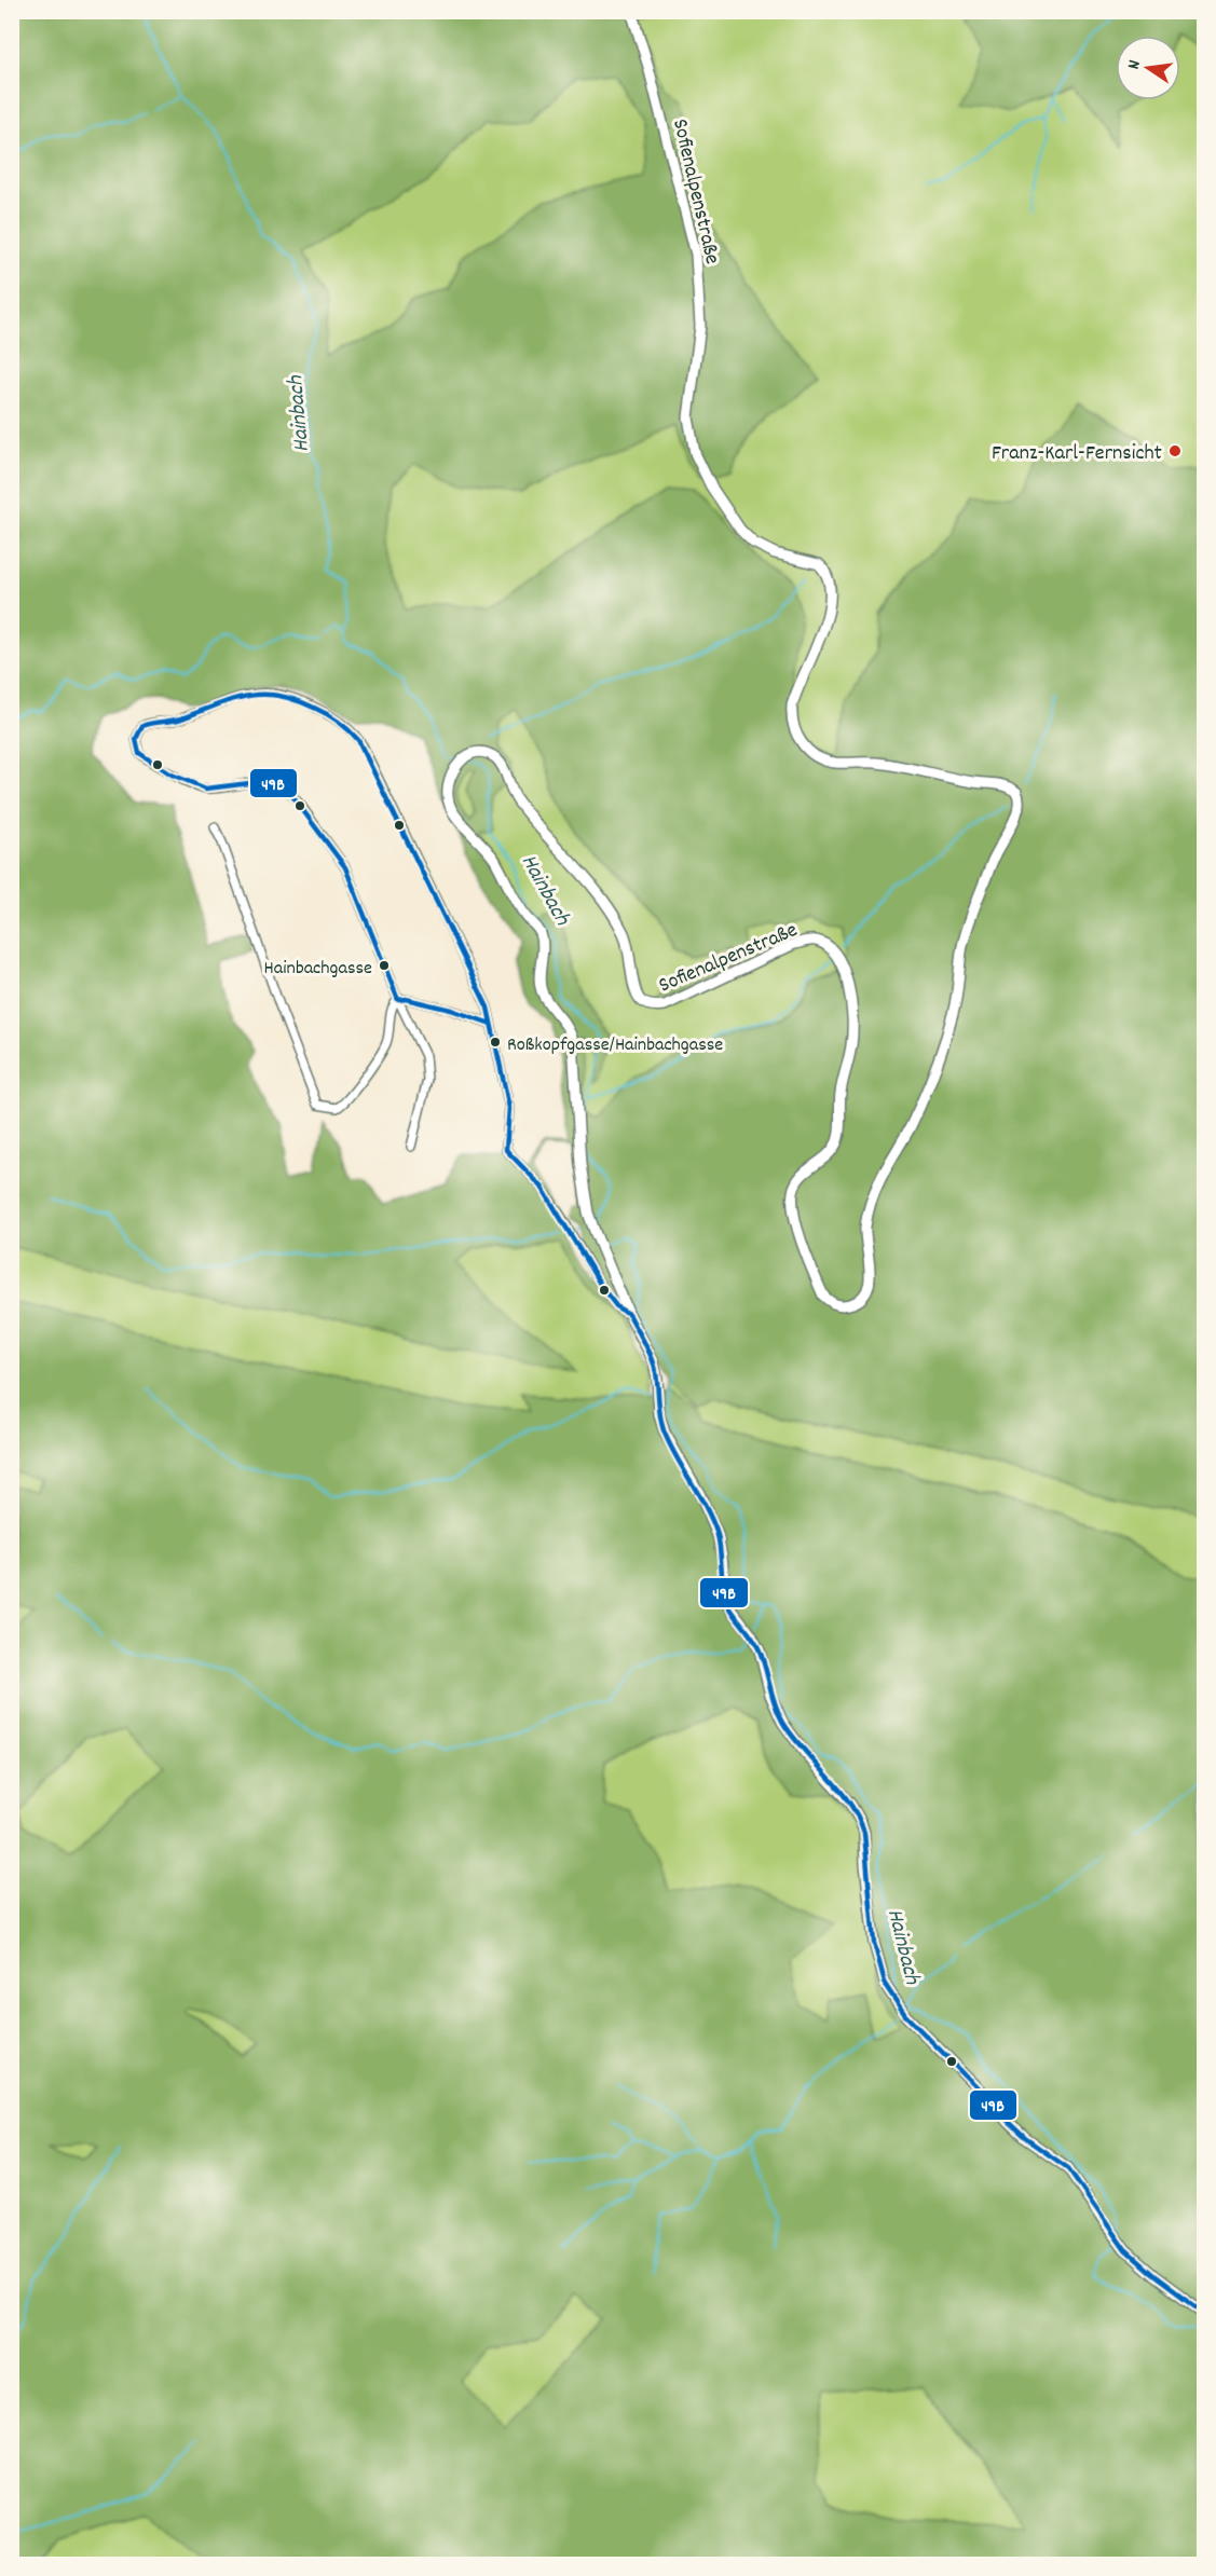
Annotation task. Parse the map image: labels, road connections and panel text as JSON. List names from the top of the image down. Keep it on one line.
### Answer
{"streets":{"street":["Sofienalpenstraße"]},"water":["Hainbach"],"places":["Franz-Karl-Fernsicht","Hainbachgasse","Roßkopfgasse/Hainbachgasse"],"lines":["transit line 49B"],"north":"left"}
